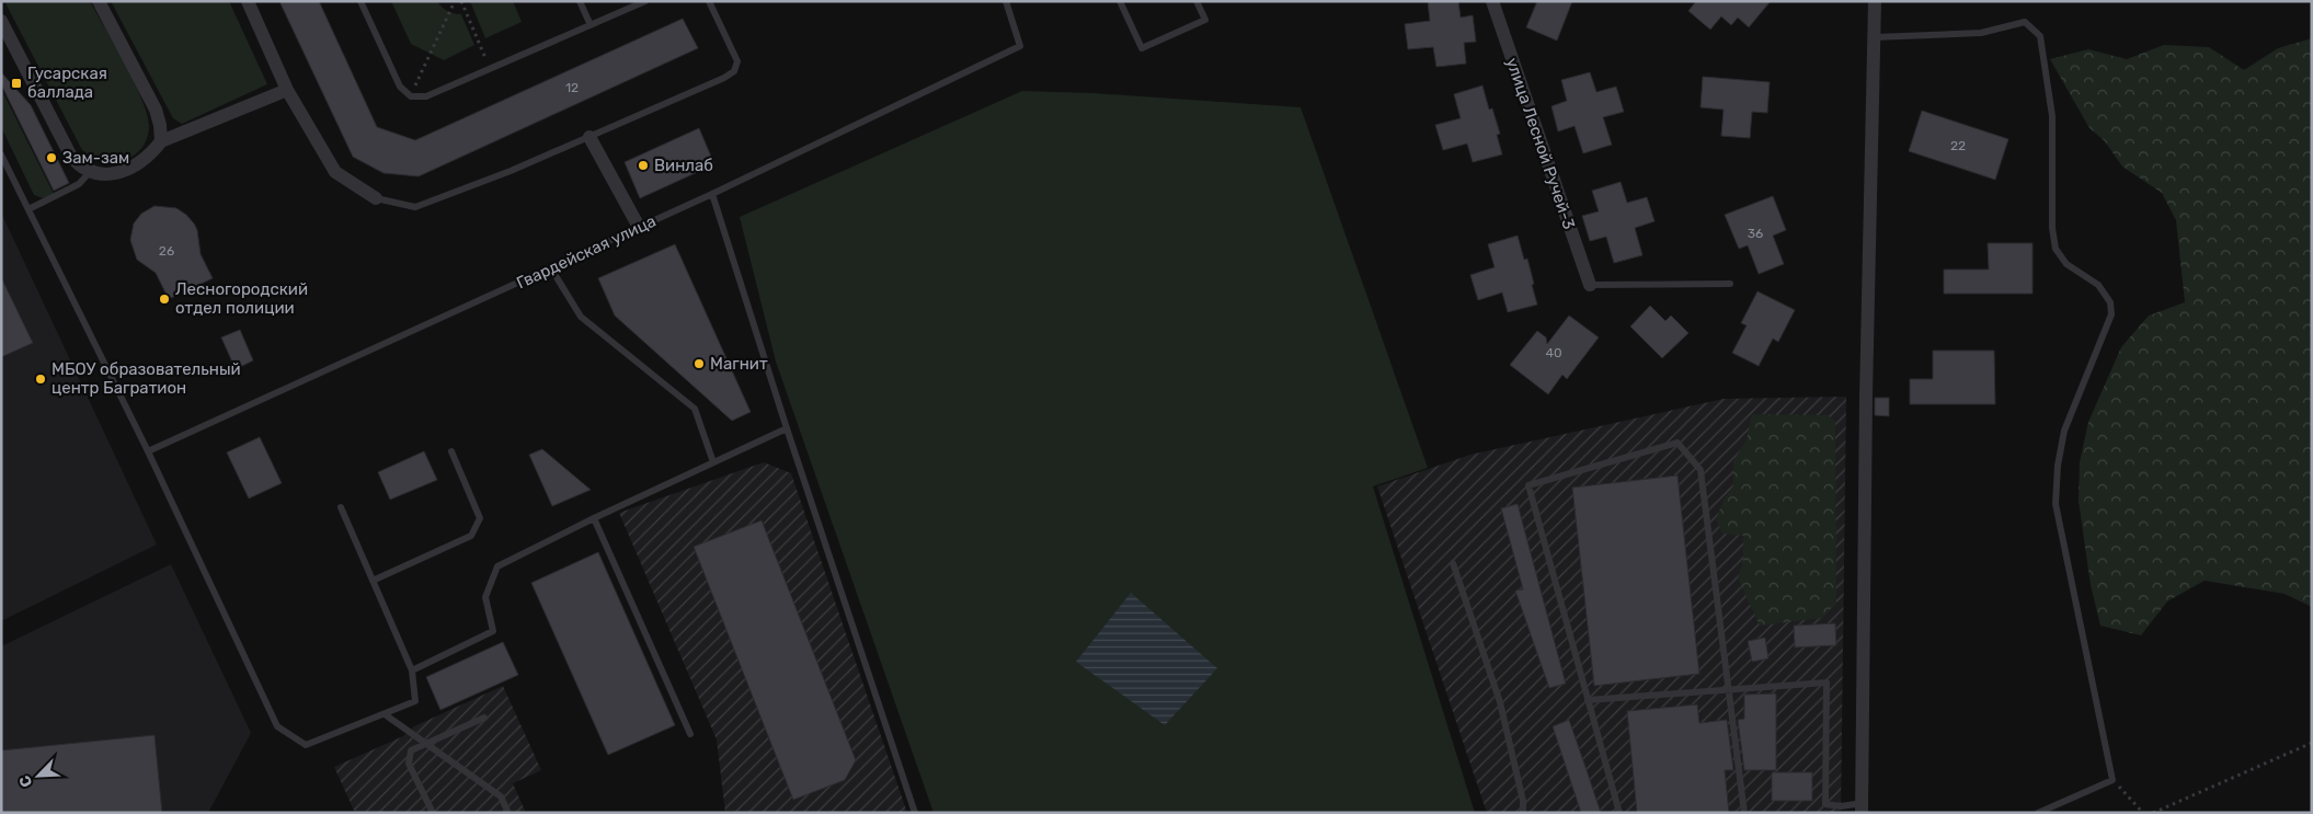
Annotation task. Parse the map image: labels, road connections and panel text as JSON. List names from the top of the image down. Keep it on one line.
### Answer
{"streets":{"street":["улица Лесной Ручей-3"],"lane":["Гвардейская улица"]},"places":{"transit":["Гусарская баллада"],"other":["Зам-зам","Винлаб","Лесногородский отдел полиции","Магнит","МБОУ образовательный центр Багратион"]},"house_numbers":["12","22","36","26","40"],"north":"bottom left"}
